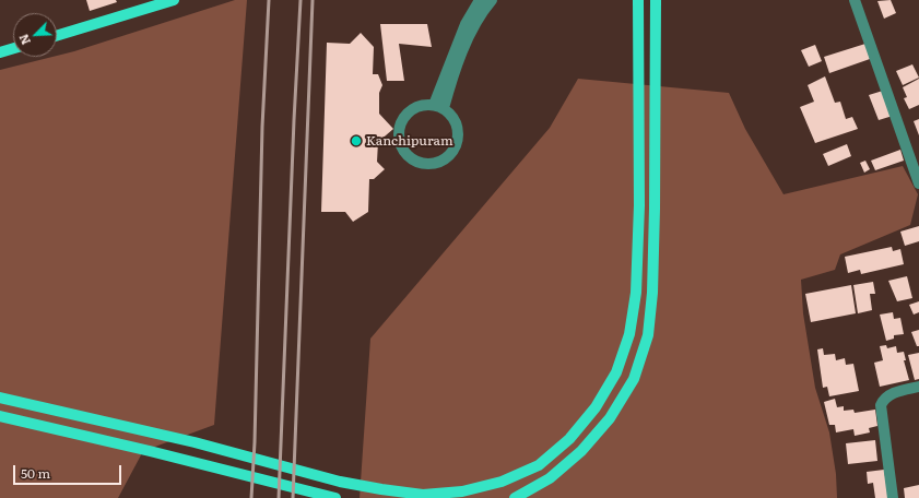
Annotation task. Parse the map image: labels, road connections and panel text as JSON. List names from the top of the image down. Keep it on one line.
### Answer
{"places":["Kanchipuram"],"scale_bar":"50 m","north":"bottom left"}
